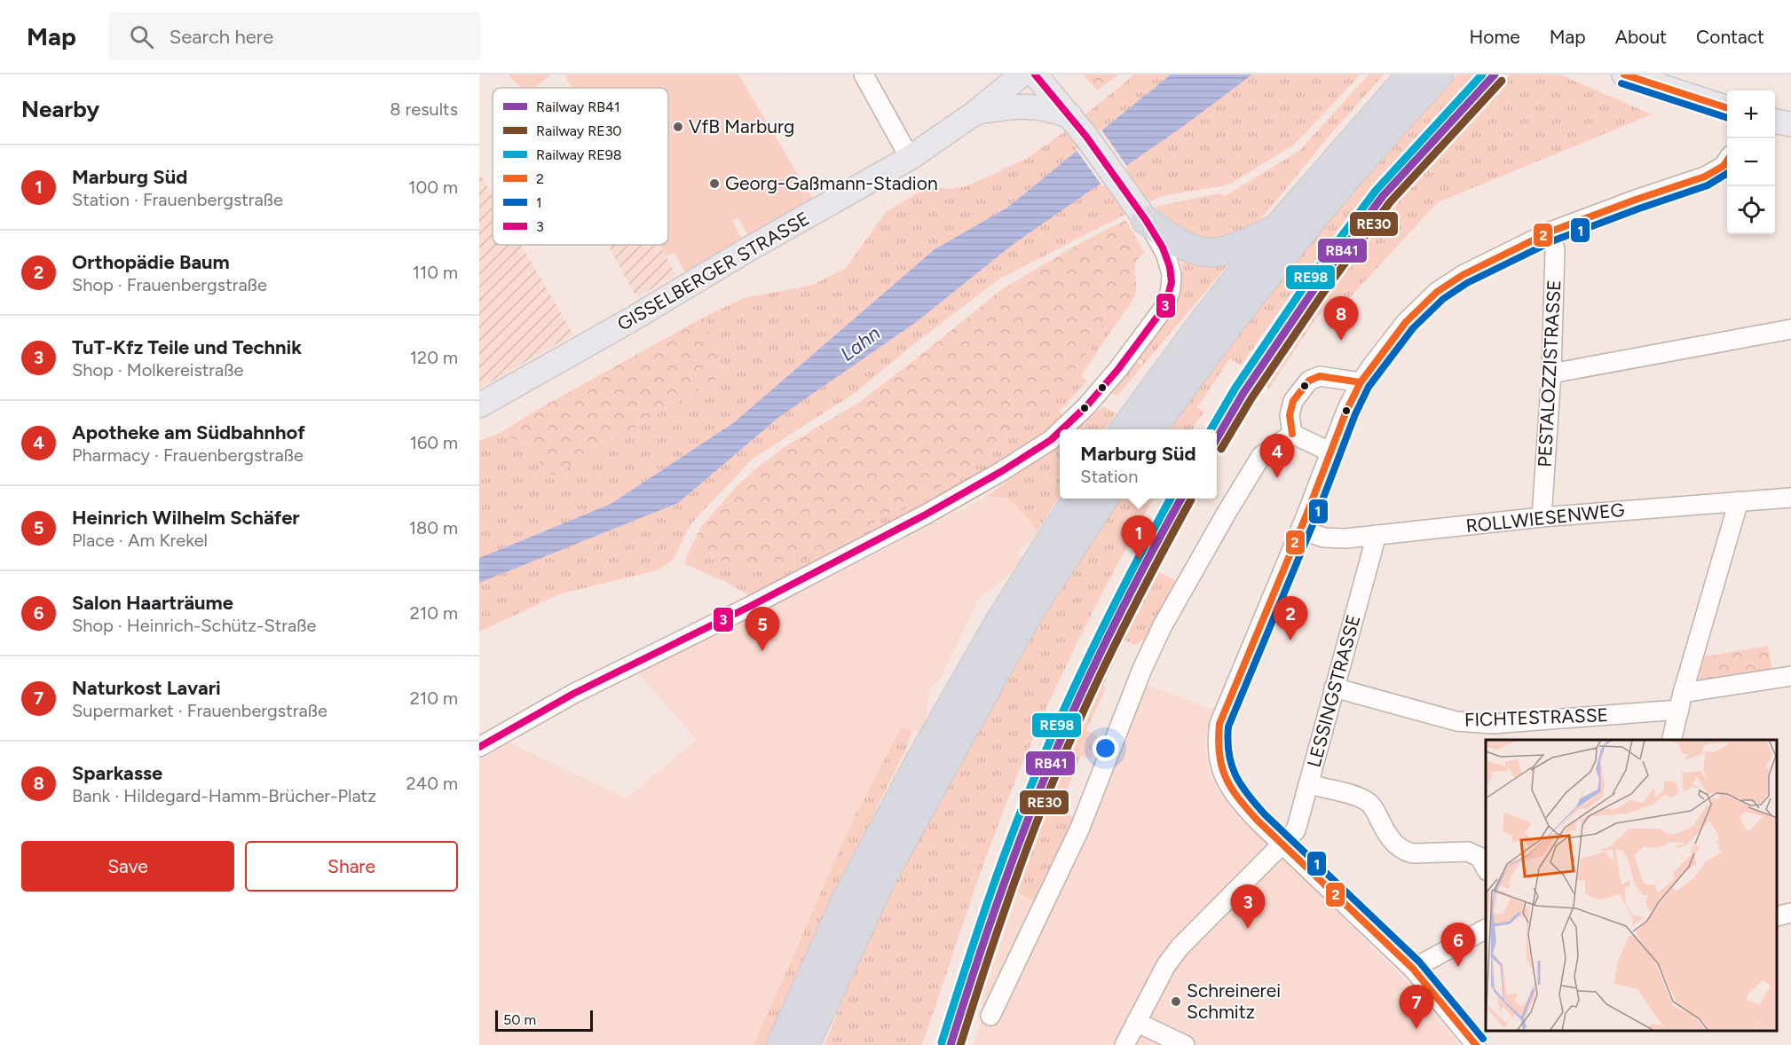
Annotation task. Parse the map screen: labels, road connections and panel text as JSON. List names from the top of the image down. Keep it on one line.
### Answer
{"streets":{"main road":["GISSELBERGER STRASSE"],"street":["PESTALOZZISTRASSE","ROLLWIESENWEG","LESSINGSTRASSE","FICHTESTRASSE"]},"crossings":[["PESTALOZZISTRASSE","ROLLWIESENWEG"],["ROLLWIESENWEG","LESSINGSTRASSE"],["LESSINGSTRASSE","FICHTESTRASSE"]],"water":["Lahn"],"places":["VfB Marburg","Georg-Gaßmann-Stadion","Schreinerei Schmitz"],"lines":["rail line RB41","rail line RE98","transit line 2","transit line 3","rail line RE30","transit line 1"],"legend":["Railway RB41","Railway RE30","Railway RE98","2","1","3"],"scale_bar":"50 m","page":{"header":"Map","search":"Search here","nav":["Home","Map","About","Contact"],"heading":["Nearby","8 results"],"map_buttons":["+","−"],"list":[{"mark":"1","name":"Marburg Süd","note":"Station · Frauenbergstraße","value":"100 m"},{"mark":"2","name":"Orthopädie Baum","note":"Shop · Frauenbergstraße","value":"110 m"},{"mark":"3","name":"TuT-Kfz Teile und Technik","note":"Shop · Molkereistraße","value":"120 m"},{"mark":"4","name":"Apotheke am Südbahnhof","note":"Pharmacy · Frauenbergstraße","value":"160 m"},{"mark":"5","name":"Heinrich Wilhelm Schäfer","note":"Place · Am Krekel","value":"180 m"},{"mark":"6","name":"Salon Haarträume","note":"Shop · Heinrich-Schütz-Straße","value":"210 m"},{"mark":"7","name":"Naturkost Lavari","note":"Supermarket · Frauenbergstraße","value":"210 m"},{"mark":"8","name":"Sparkasse","note":"Bank · Hildegard-Hamm-Brücher-Platz","value":"240 m"}],"pins":["8","4","1","2","5","3","6","7"],"popup":["Marburg Süd","Station"],"buttons":["Save","Share"],"scale":"50 m"}}
